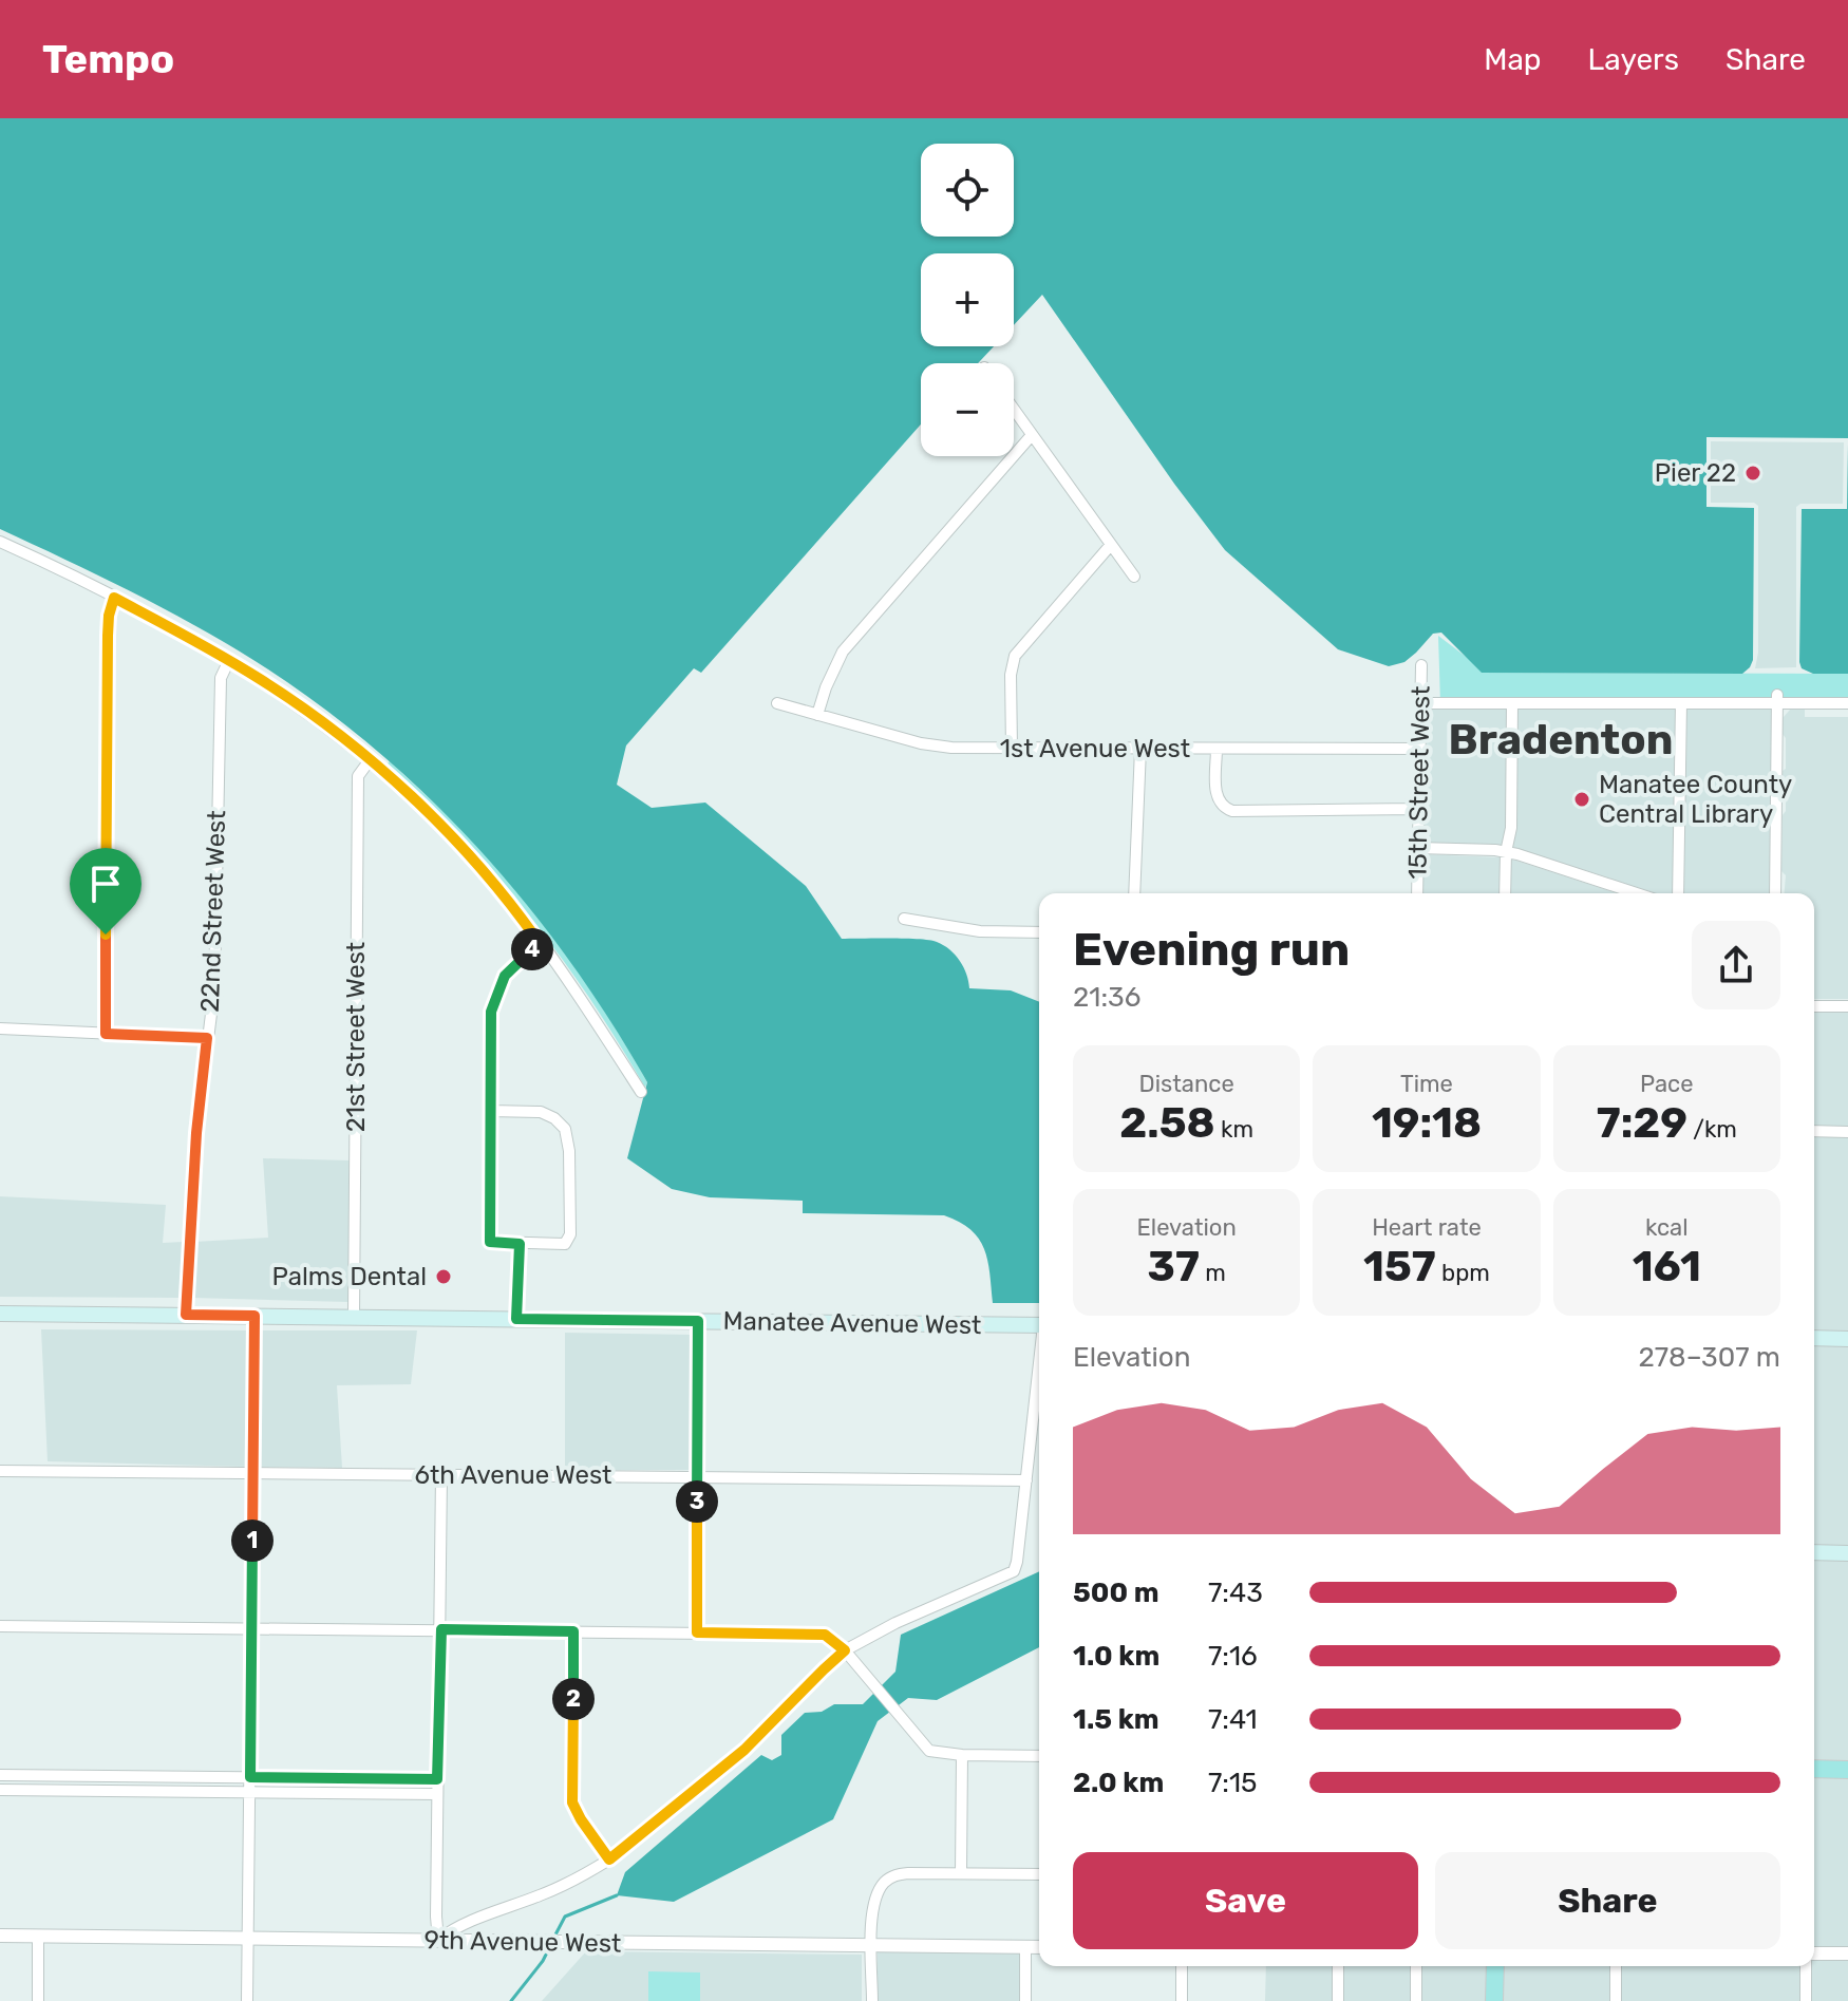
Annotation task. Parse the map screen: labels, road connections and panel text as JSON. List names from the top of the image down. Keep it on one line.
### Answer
{"streets":{"main road":["Manatee Avenue West"],"street":["1st Avenue West","15th Street West","22nd Street West","21st Street West","6th Avenue West","9th Avenue West"]},"crossings":[["1st Avenue West","15th Street West"],["22nd Street West","Manatee Avenue West"],["21st Street West","Manatee Avenue West"]],"districts":["Bradenton"],"places":["Pier 22","Manatee County Central Library","Palms Dental"],"page":{"header":"Tempo","nav":["Map","Layers","Share"],"map_buttons":["+","−"],"heading":["Evening run","21:36"],"pins":["4","3","1","2"],"stats":[["Distance","2.58 km"],["Time","19:18"],["Pace","7:29 /km"],["Elevation","37 m"],["Heart rate","157 bpm"],["kcal","161"]],"chart":["Elevation","278–307 m"],"list":[{"name":"500 m","note":"7:43"},{"name":"1.0 km","note":"7:16"},{"name":"1.5 km","note":"7:41"},{"name":"2.0 km","note":"7:15"}],"buttons":["Save","Share"]}}
